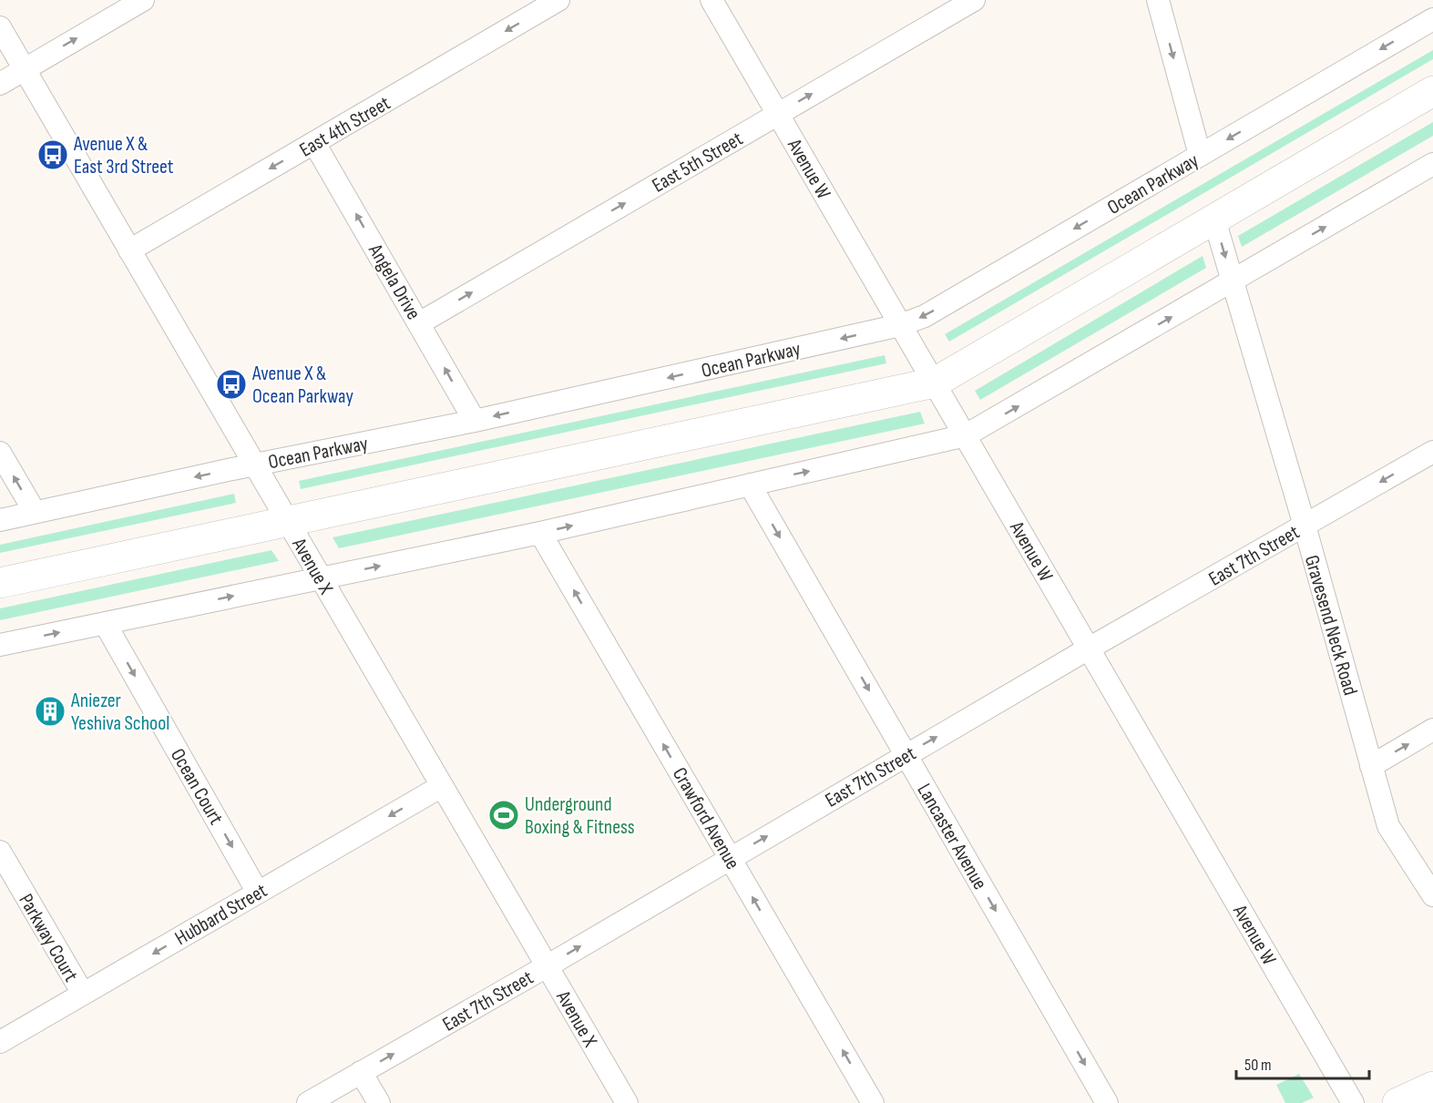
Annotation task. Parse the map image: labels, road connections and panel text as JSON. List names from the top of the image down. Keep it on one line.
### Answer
{"streets":{"street":["East 4th Street","East 5th Street","Avenue W","Ocean Parkway","Angela Drive","East 7th Street","Avenue X","Gravesend Neck Road","Ocean Court","Crawford Avenue","Lancaster Avenue","Hubbard Street","Parkway Court"]},"crossings":[["East 4th Street","Angela Drive"],["East 4th Street","Avenue X"],["East 5th Street","Avenue W"],["East 5th Street","Angela Drive"],["Avenue W","Ocean Parkway"],["Avenue W","East 7th Street"],["Ocean Parkway","Angela Drive"],["Ocean Parkway","Avenue X"],["East 7th Street","Avenue X"],["East 7th Street","Gravesend Neck Road"],["East 7th Street","Crawford Avenue"],["East 7th Street","Lancaster Avenue"],["Avenue X","Hubbard Street"],["Ocean Court","Hubbard Street"],["Hubbard Street","Parkway Court"]],"one_way":["East 4th Street","East 5th Street","Angela Drive","Ocean Court","Crawford Avenue","Lancaster Avenue","Hubbard Street"],"places":{"bus stop":["Avenue X & East 3rd Street","Avenue X & Ocean Parkway"],"building":["Aniezer Yeshiva School"],"sports":["Underground Boxing & Fitness"]},"scale_bar":"50 m"}
